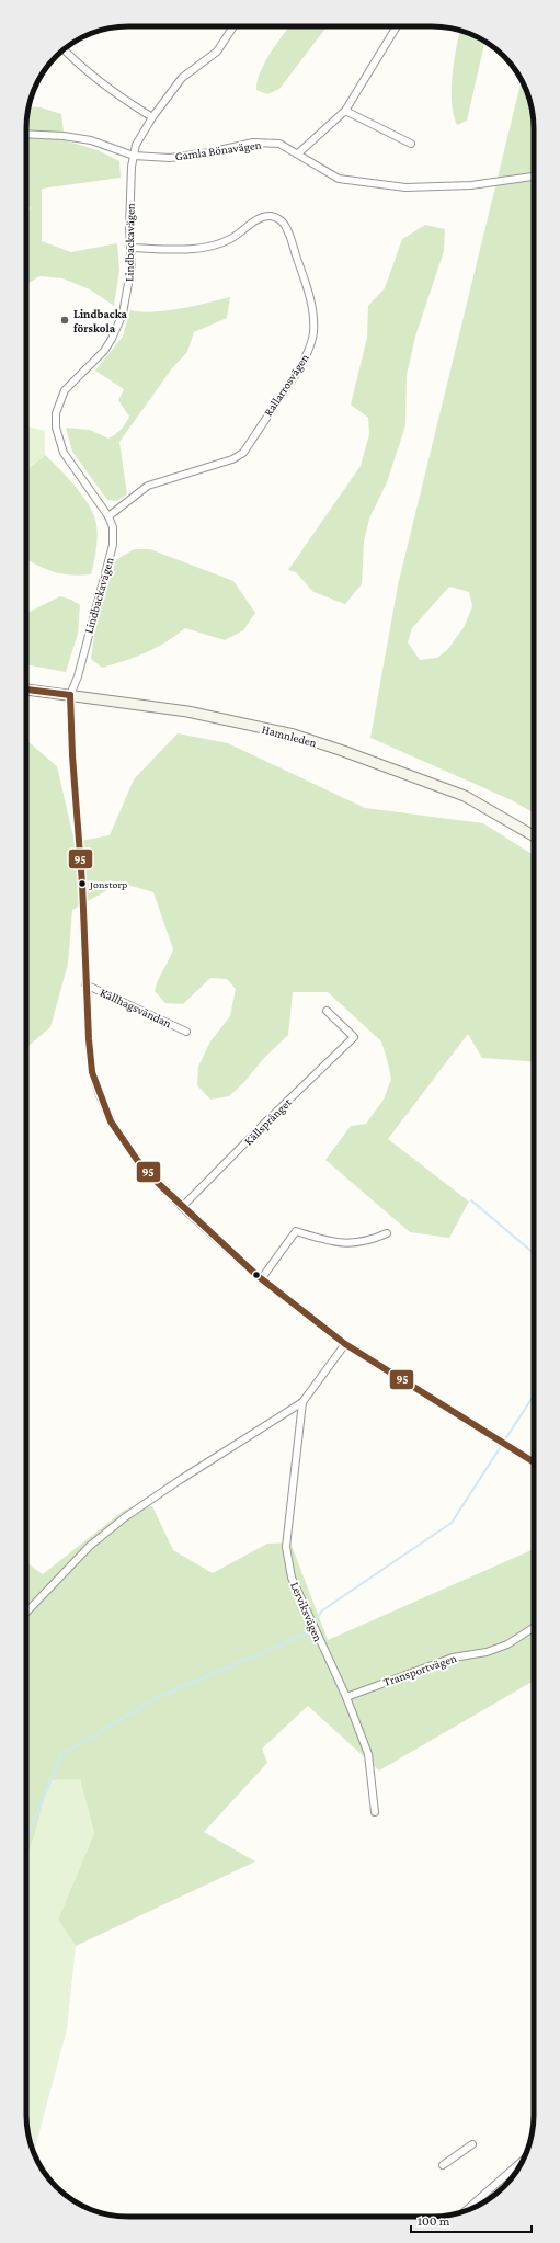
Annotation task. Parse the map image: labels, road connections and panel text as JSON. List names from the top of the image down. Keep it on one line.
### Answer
{"streets":{"main road":["Hamnleden"],"street":["Gamla Bönavägen","Lindbackavägen","Rallarrosvägen","Källhagsvändan","Källsprånget","Lerviksvägen","Transportvägen"]},"crossings":[["Gamla Bönavägen","Lindbackavägen"],["Lindbackavägen","Rallarrosvägen"],["Lindbackavägen","Hamnleden"],["Lerviksvägen","Transportvägen"]],"places":["Lindbacka förskola","Jonstorp"],"lines":["transit line 95"],"scale_bar":"100 m"}
